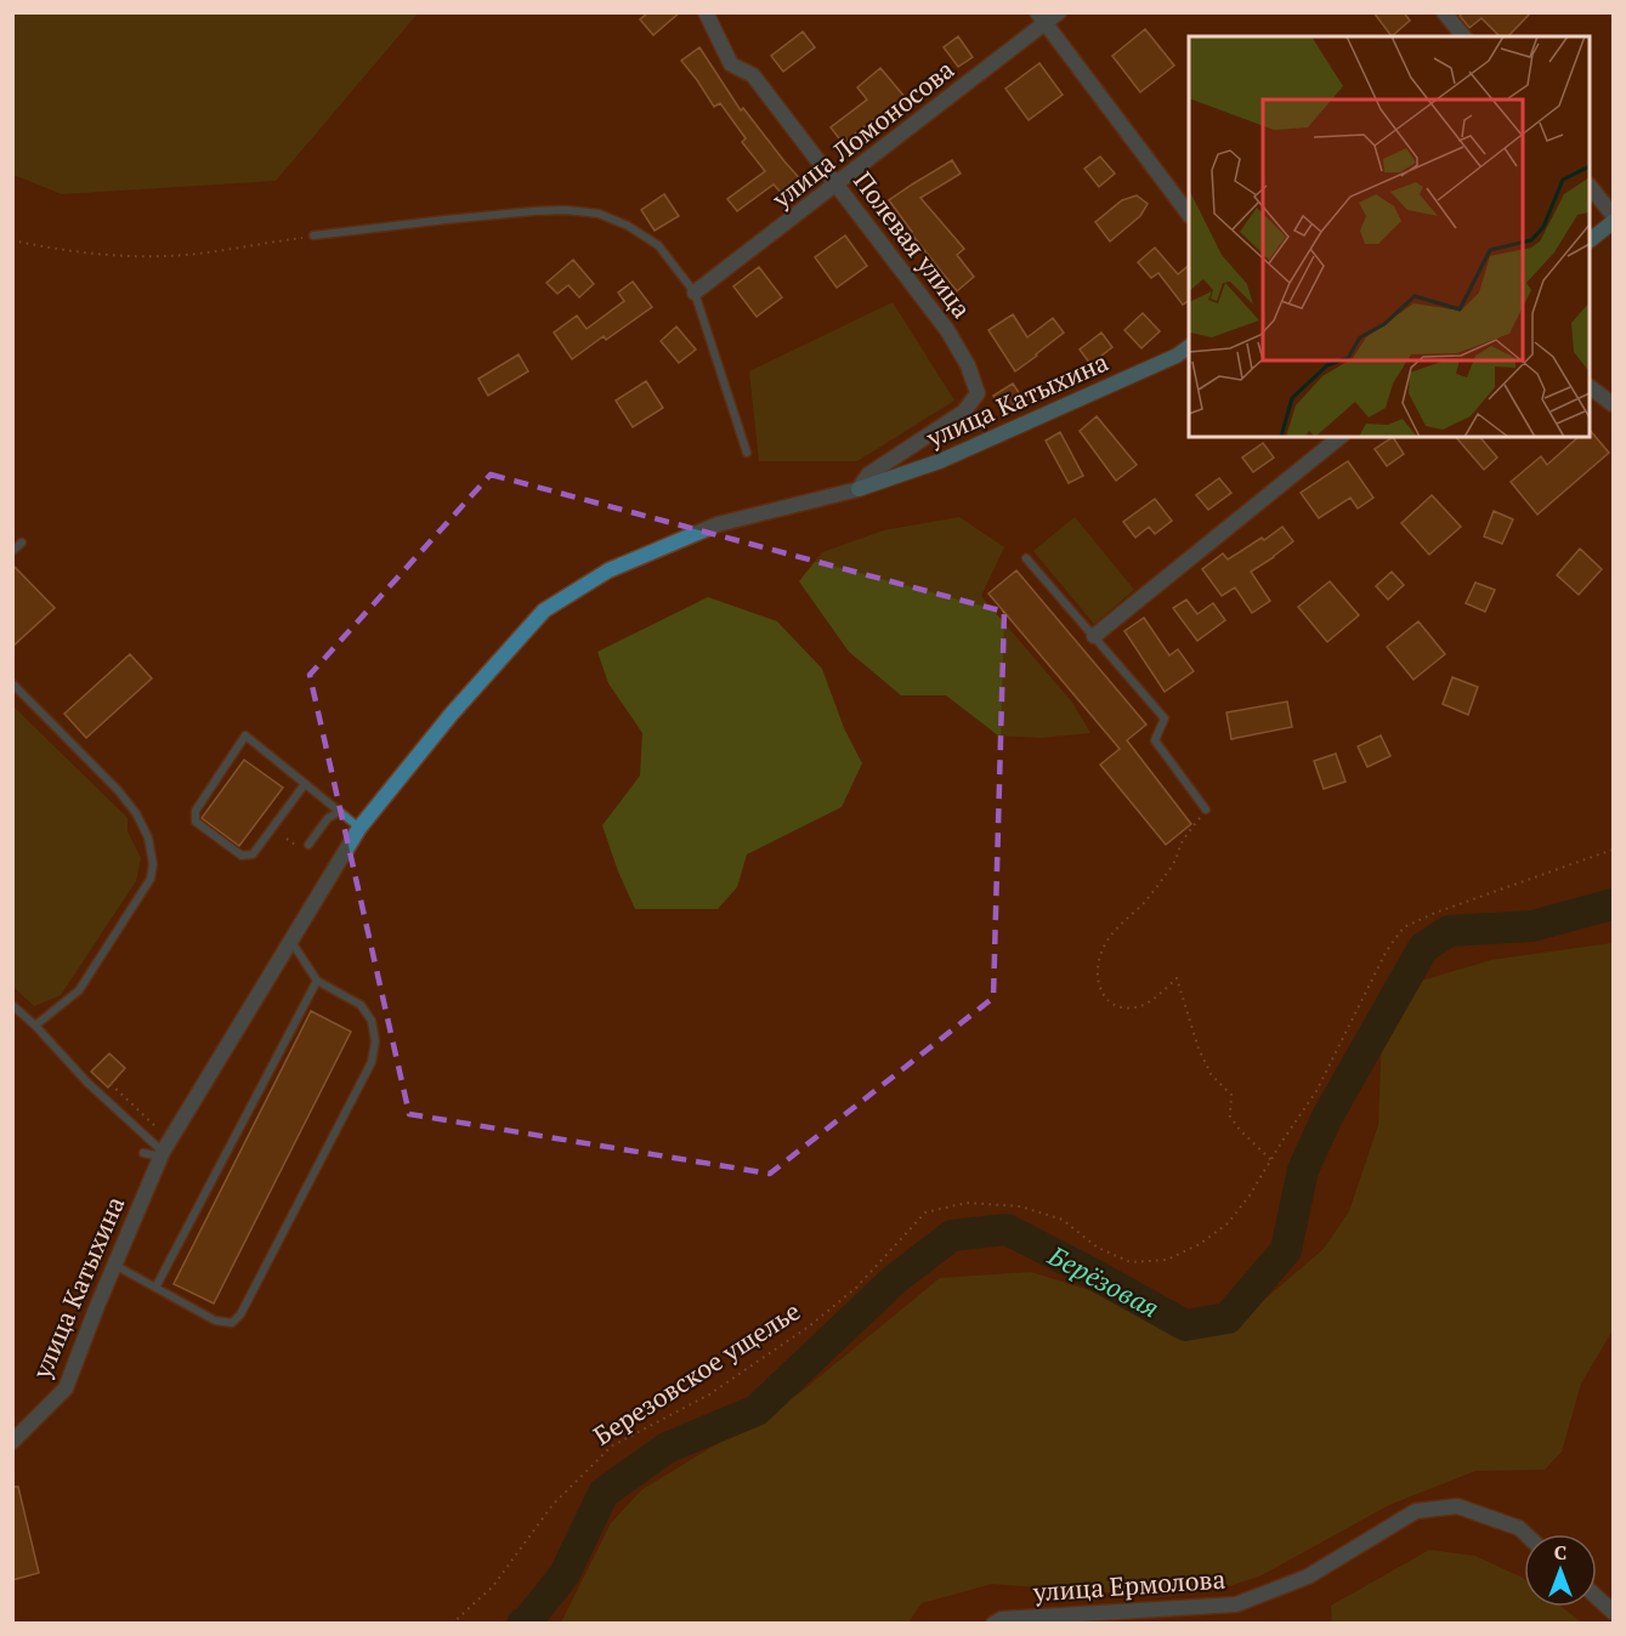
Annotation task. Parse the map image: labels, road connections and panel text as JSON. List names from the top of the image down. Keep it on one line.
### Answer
{"streets":{"street":["улица Ломоносова","Полевая улица","улица Катыхина","улица Ермолова"],"path":["Березовское ущелье"]},"crossings":[["улица Ломоносова","Полевая улица"],["Полевая улица","улица Катыхина"]],"water":["Берёзовая"],"north":"top"}
